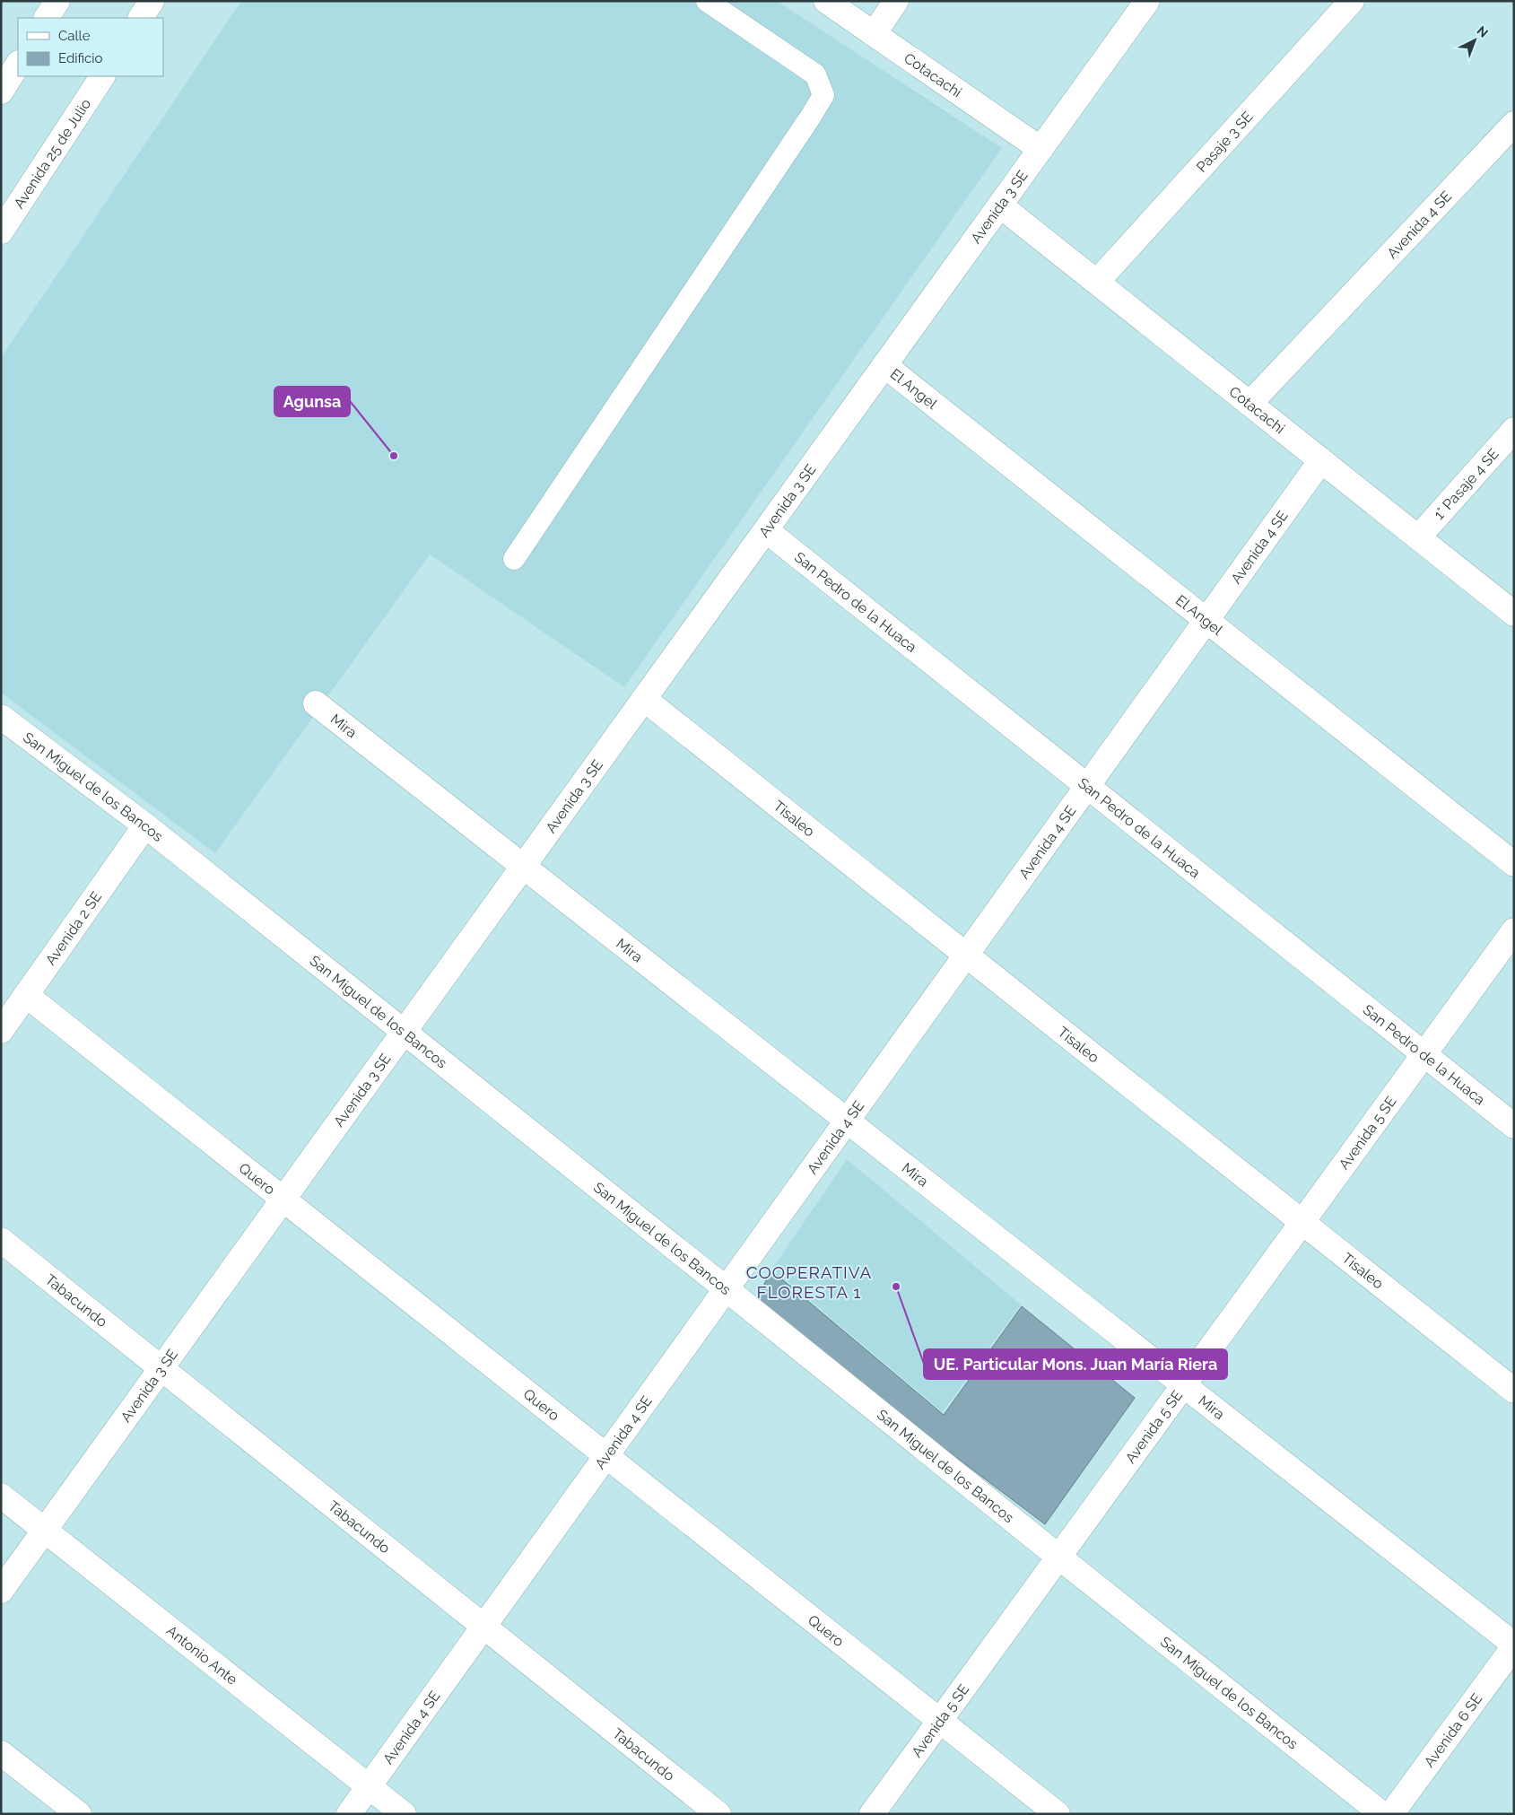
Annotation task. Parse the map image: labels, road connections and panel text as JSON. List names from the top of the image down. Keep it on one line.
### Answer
{"streets":{"street":["Cotacachi","Pasaje 3 SE","Avenida 25 de Julio","Avenida 3 SE","Avenida 4 SE","El Angel","1° Pasaje 4 SE","San Pedro de la Huaca","Mira","San Miguel de los Bancos","Tisaleo","Avenida 2 SE","Avenida 5 SE","Quero","Tabacundo","Antonio Ante","Avenida 6 SE"]},"crossings":[["Cotacachi","Pasaje 3 SE"],["Cotacachi","Avenida 3 SE"],["Cotacachi","Avenida 4 SE"],["Cotacachi","1° Pasaje 4 SE"],["Avenida 3 SE","El Angel"],["Avenida 3 SE","San Pedro de la Huaca"],["Avenida 3 SE","Mira"],["Avenida 3 SE","San Miguel de los Bancos"],["Avenida 3 SE","Tisaleo"],["Avenida 3 SE","Quero"],["Avenida 3 SE","Tabacundo"],["Avenida 3 SE","Antonio Ante"],["Avenida 4 SE","El Angel"],["Avenida 4 SE","San Pedro de la Huaca"],["Avenida 4 SE","Mira"],["Avenida 4 SE","San Miguel de los Bancos"],["Avenida 4 SE","Tisaleo"],["Avenida 4 SE","Quero"],["Avenida 4 SE","Tabacundo"],["Avenida 4 SE","Antonio Ante"],["San Pedro de la Huaca","Avenida 5 SE"],["Mira","Avenida 5 SE"],["Mira","Avenida 6 SE"],["San Miguel de los Bancos","Avenida 2 SE"],["San Miguel de los Bancos","Avenida 5 SE"],["Tisaleo","Avenida 5 SE"],["Avenida 2 SE","Quero"],["Avenida 5 SE","Quero"]],"districts":["COOPERATIVA FLORESTA 1"],"places":["Agunsa","UE. Particular Mons. Juan María Riera"],"legend":["Calle","Edificio"],"north":"top right"}
